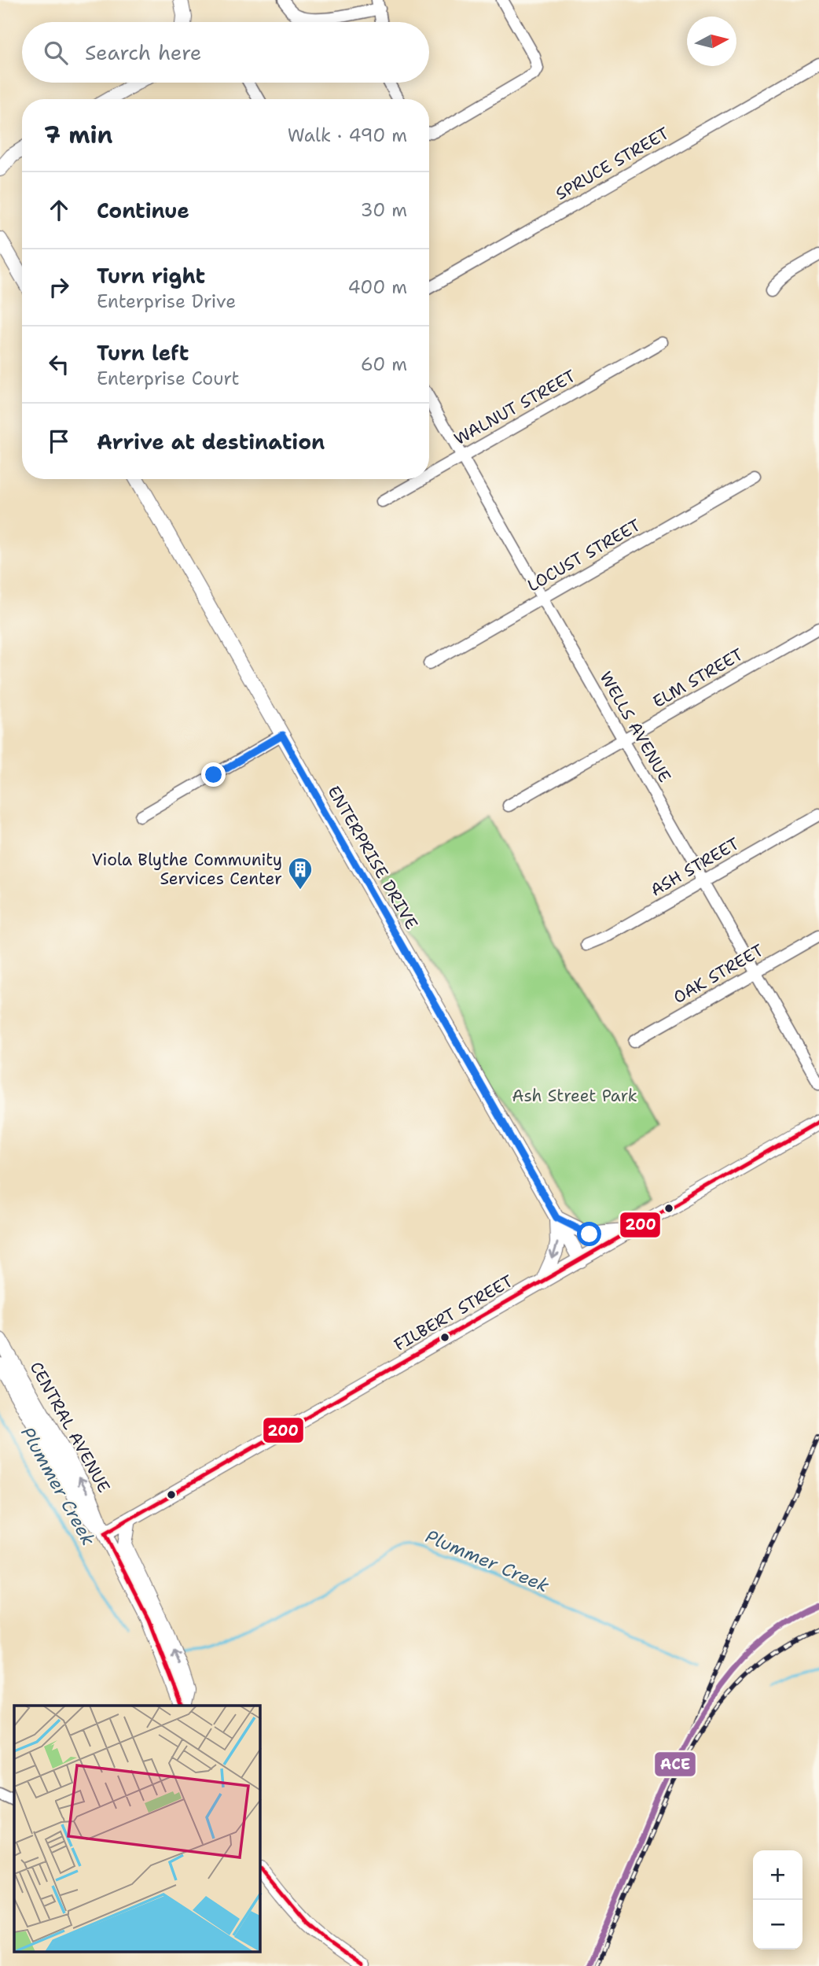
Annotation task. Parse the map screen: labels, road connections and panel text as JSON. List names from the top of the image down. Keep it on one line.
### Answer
{"streets":{"street":["SPRUCE STREET","WALNUT STREET","LOCUST STREET","ELM STREET","WELLS AVENUE","ENTERPRISE DRIVE","ASH STREET","OAK STREET","FILBERT STREET","CENTRAL AVENUE"]},"crossings":[["WALNUT STREET","WELLS AVENUE"],["LOCUST STREET","WELLS AVENUE"],["ELM STREET","WELLS AVENUE"],["WELLS AVENUE","ASH STREET"],["WELLS AVENUE","OAK STREET"],["ENTERPRISE DRIVE","FILBERT STREET"],["FILBERT STREET","CENTRAL AVENUE"]],"water":["Plummer Creek"],"parks":["Ash Street Park"],"places":{"building":["Viola Blythe Community Services Center"]},"lines":["transit line 200","transit line ACE"],"north":"right","page":{"search":"Search here","heading":["7 min","Walk · 490 m"],"list":[["Continue","30 m"],["Turn right","Enterprise Drive","400 m"],["Turn left","Enterprise Court","60 m"],"Arrive at destination"],"map_buttons":["+","−"]}}
